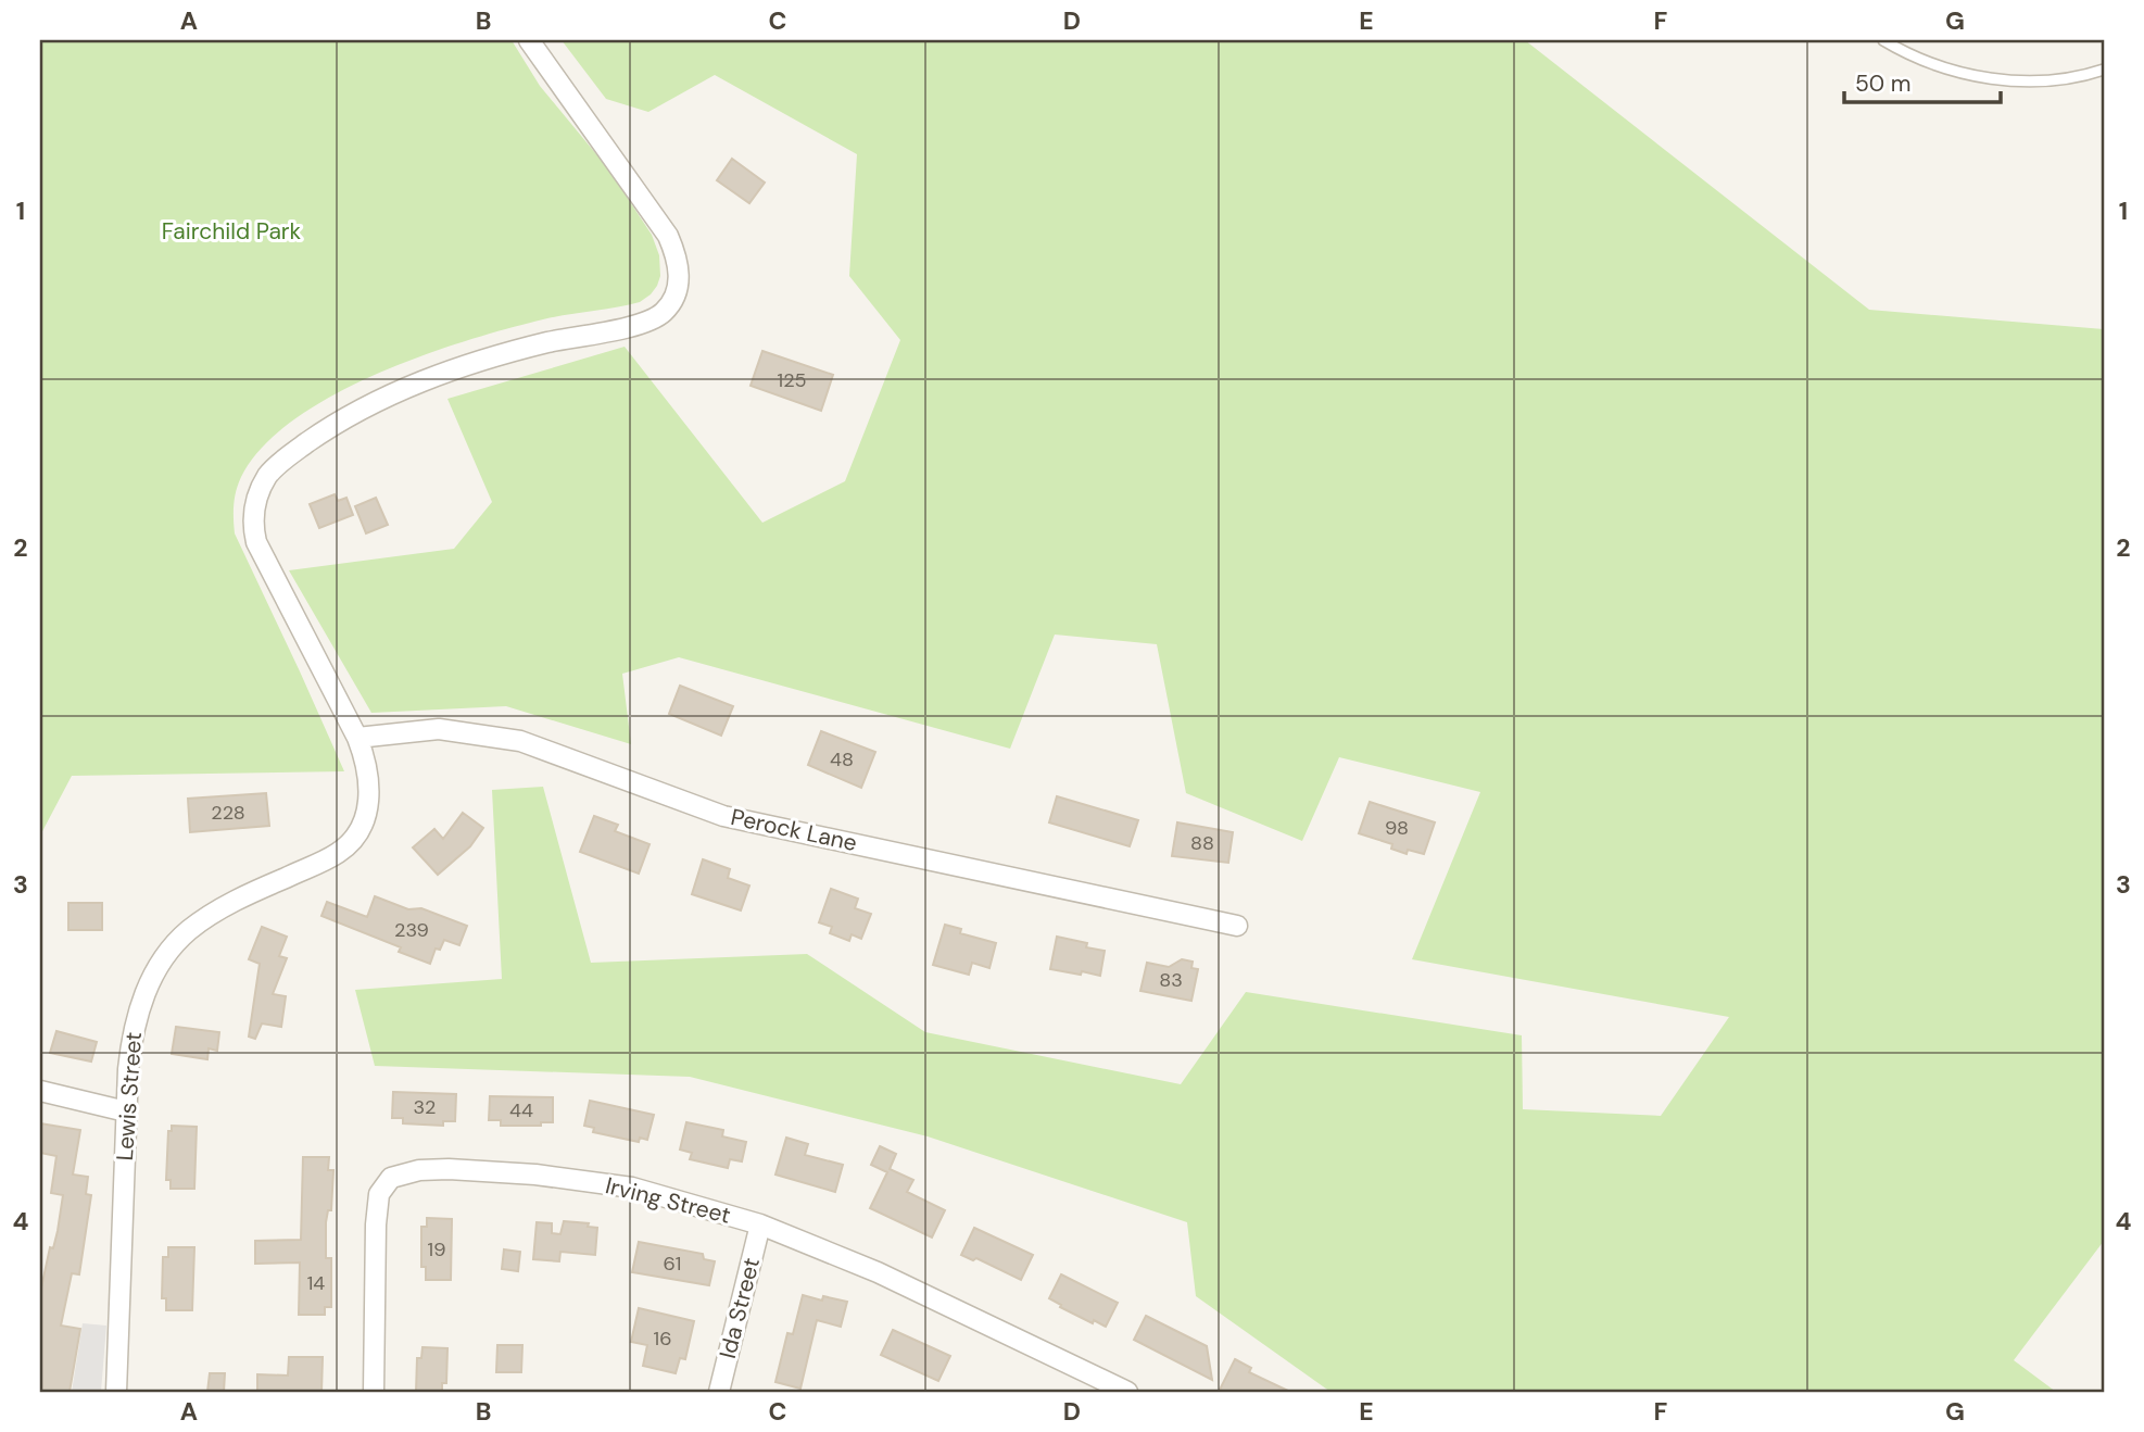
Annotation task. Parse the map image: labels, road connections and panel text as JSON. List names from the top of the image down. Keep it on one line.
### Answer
{"streets":{"street":["Perock Lane","Lewis Street","Irving Street","Ida Street"]},"crossings":[["Perock Lane","Lewis Street"],["Irving Street","Ida Street"]],"parks":["Fairchild Park"],"house_numbers":["125","48","228","98","88","239","83","32","44","19","61","14","16"],"scale_bar":"50 m","grid":{"columns":["A","B","C","D","E","F","G"],"rows":["1","2","3","4"]}}
